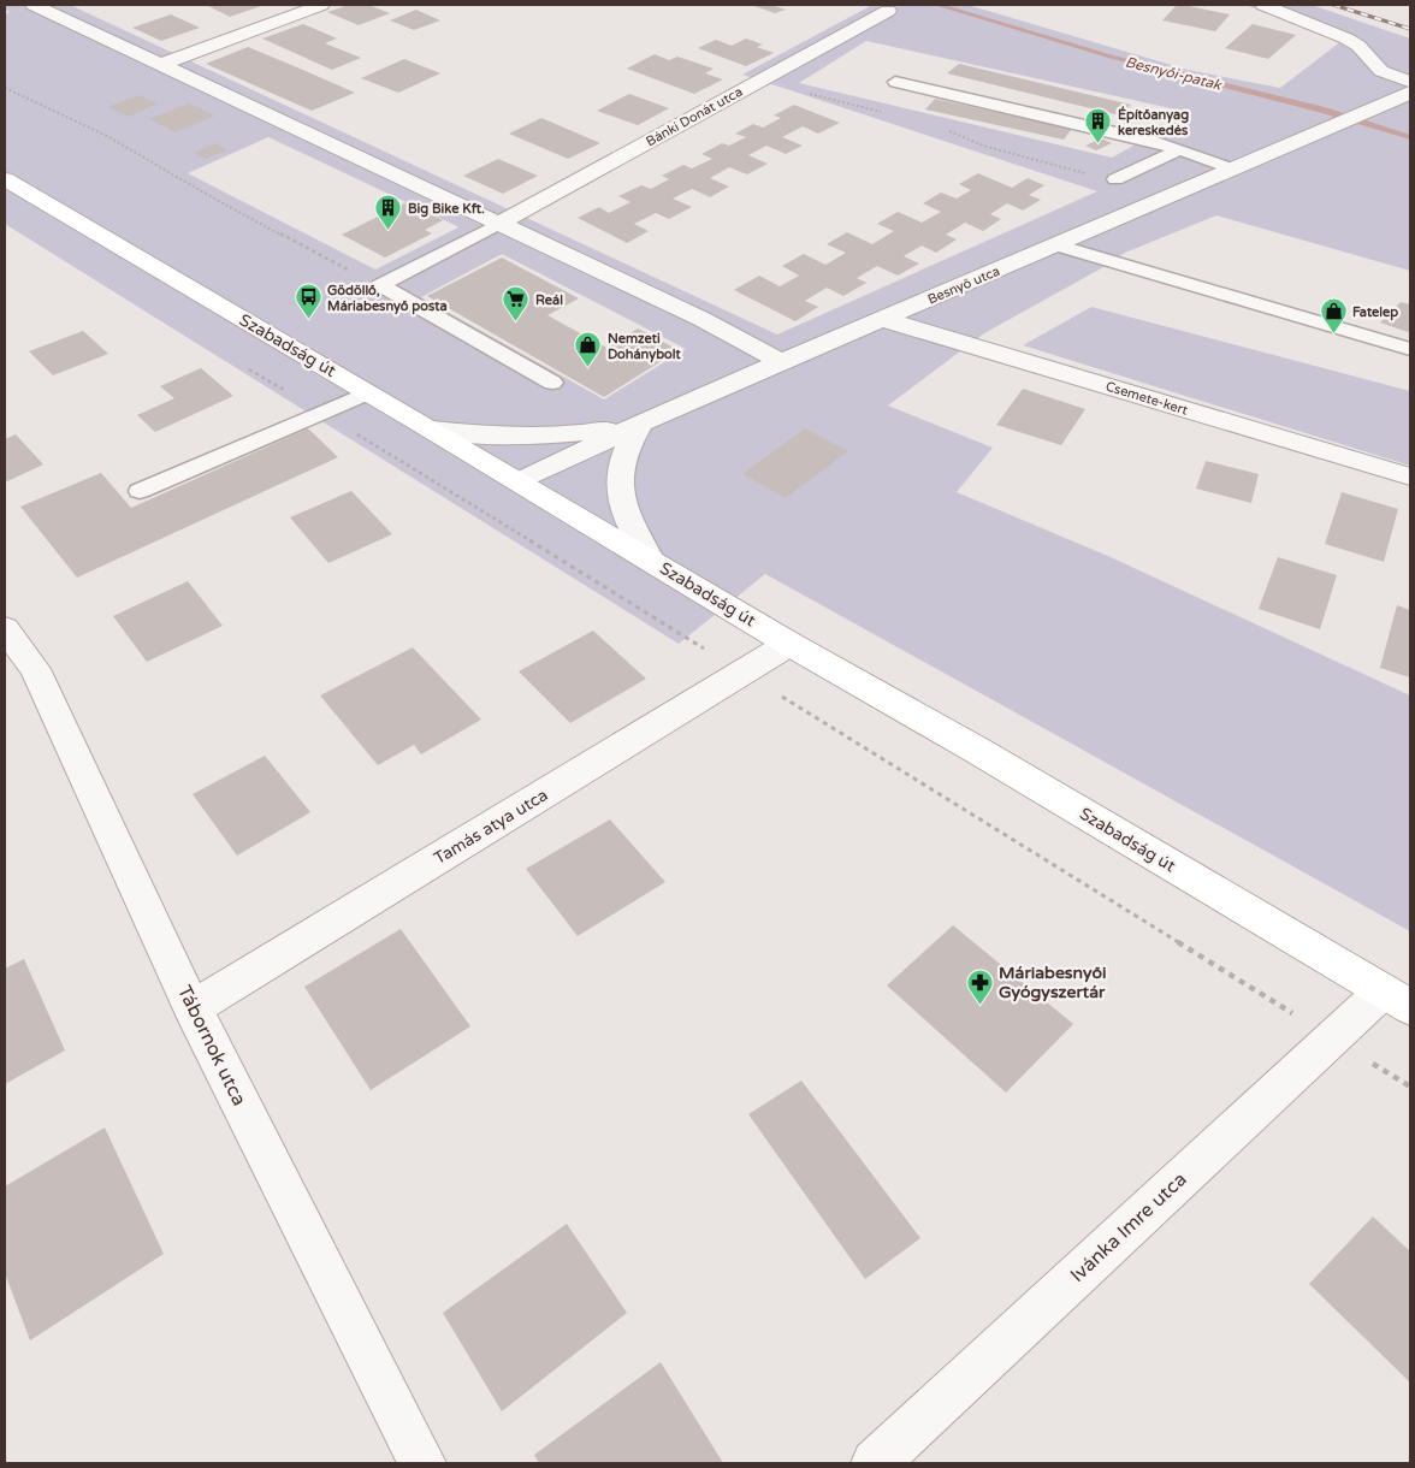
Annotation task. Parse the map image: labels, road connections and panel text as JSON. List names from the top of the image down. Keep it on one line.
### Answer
{"streets":{"main road":["Szabadság út"],"street":["Bánki Donát utca","Besnyő utca","Csemete-kert","Tamás atya utca","Tábornok utca","Ivánka Imre utca"]},"crossings":[["Besnyő utca","Szabadság út"],["Besnyő utca","Csemete-kert"],["Szabadság út","Tamás atya utca"],["Szabadság út","Ivánka Imre utca"],["Tamás atya utca","Tábornok utca"]],"water":["Besnyői-patak"],"places":{"building":["Építőanyag kereskedés","Big Bike Kft."],"bus stop":["Gödöllő, Máriabesnyő posta"],"supermarket":["Reál"],"shop":["Fatelep","Nemzeti Dohánybolt"],"pharmacy":["Máriabesnyői Gyógyszertár"]}}
